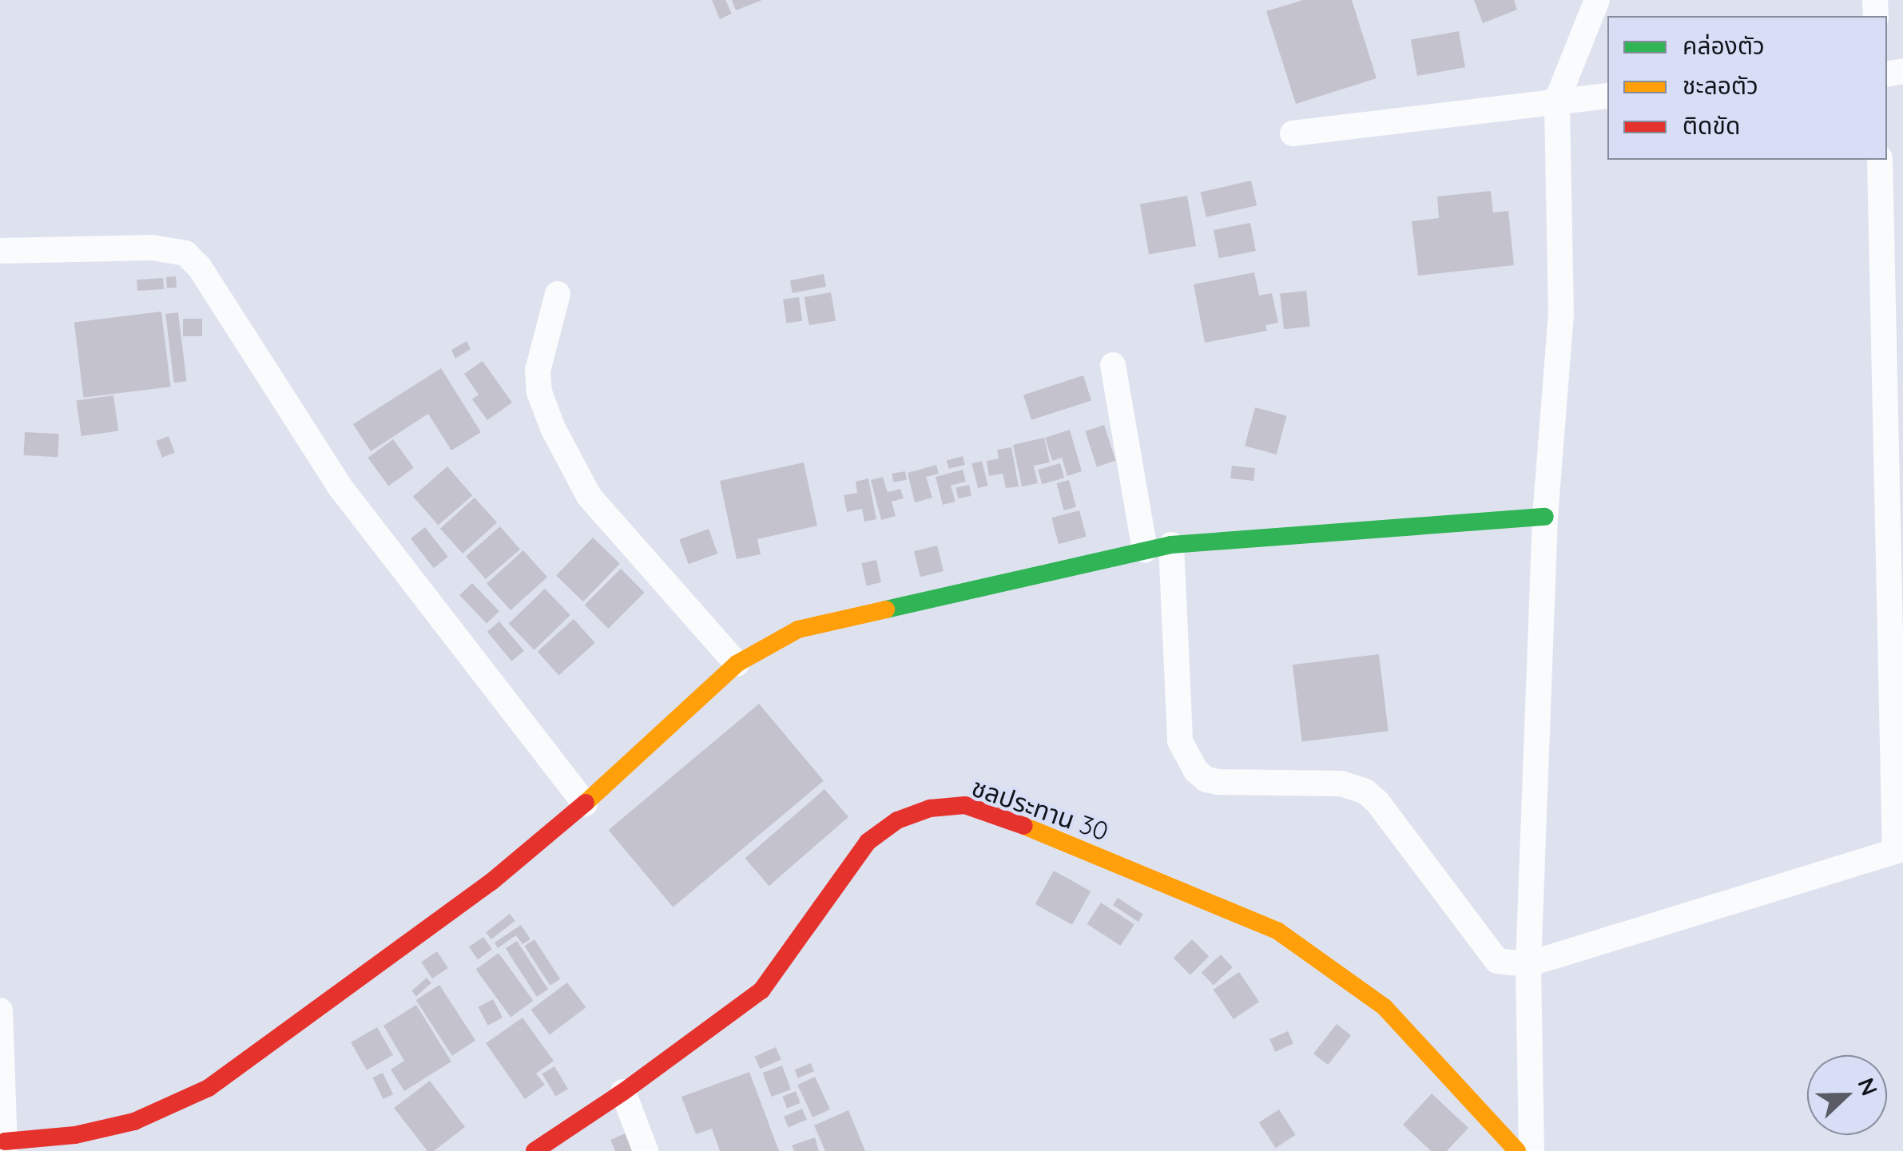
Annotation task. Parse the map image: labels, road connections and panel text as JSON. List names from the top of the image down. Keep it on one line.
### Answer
{"streets":{"street":["ชลประทาน 30"]},"legend":["คล่องตัว","ชะลอตัว","ติดขัด"],"north":"right"}
